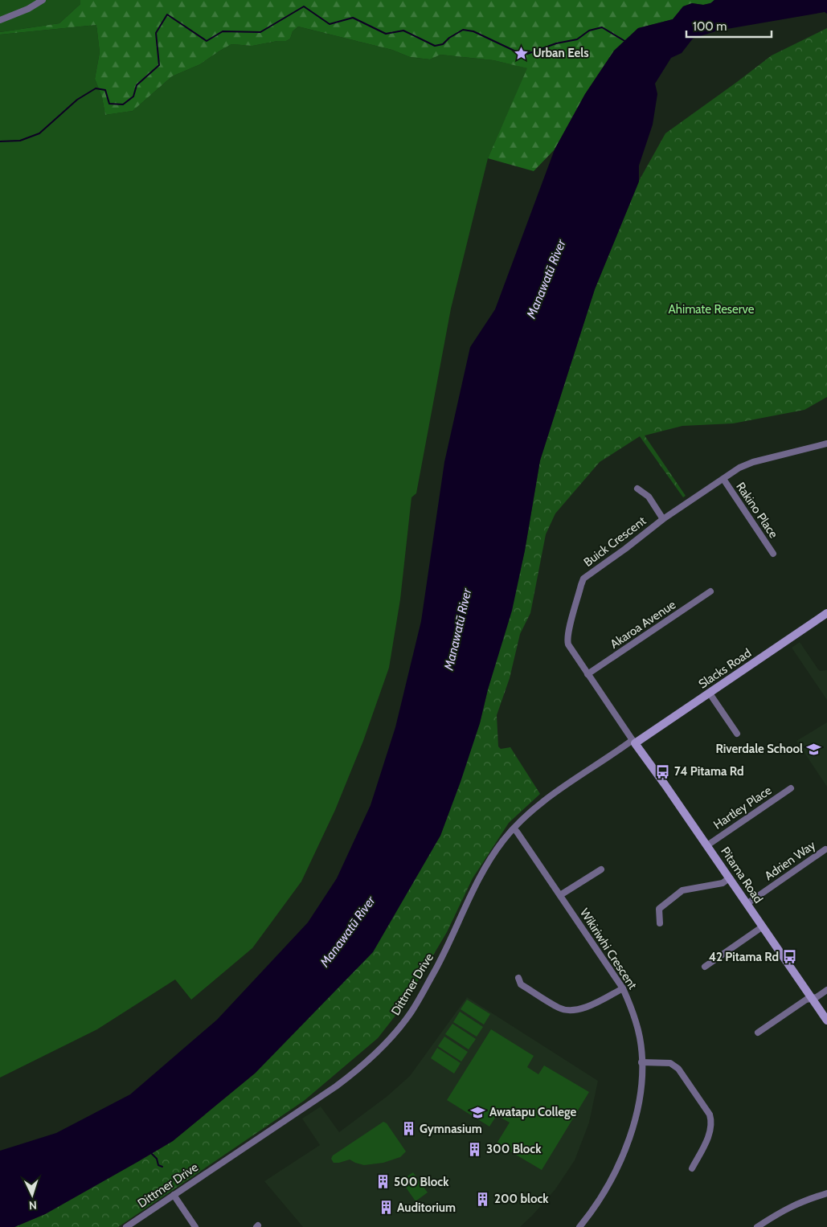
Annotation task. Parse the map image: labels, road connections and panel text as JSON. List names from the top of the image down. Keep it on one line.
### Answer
{"streets":{"street":["Rakino Place","Buick Crescent","Akaroa Avenue","Slacks Road","Hartley Place","Adrien Way","Pitama Road","Wikiriwhi Crescent","Dittmer Drive"]},"crossings":[["Rakino Place","Buick Crescent"],["Buick Crescent","Akaroa Avenue"],["Buick Crescent","Slacks Road"],["Buick Crescent","Pitama Road"],["Buick Crescent","Dittmer Drive"],["Slacks Road","Pitama Road"],["Slacks Road","Dittmer Drive"],["Hartley Place","Pitama Road"],["Adrien Way","Pitama Road"],["Pitama Road","Dittmer Drive"],["Wikiriwhi Crescent","Dittmer Drive"]],"water":["Manawatū River"],"parks":["Ahimate Reserve"],"places":{"place":["Urban Eels"],"school or university":["Riverdale School","Awatapu College"],"bus stop":["74 Pitama Rd","42 Pitama Rd"],"building":["Gymnasium","300 Block","500 Block","200 block","Auditorium"]},"scale_bar":"100 m","north":"bottom"}
